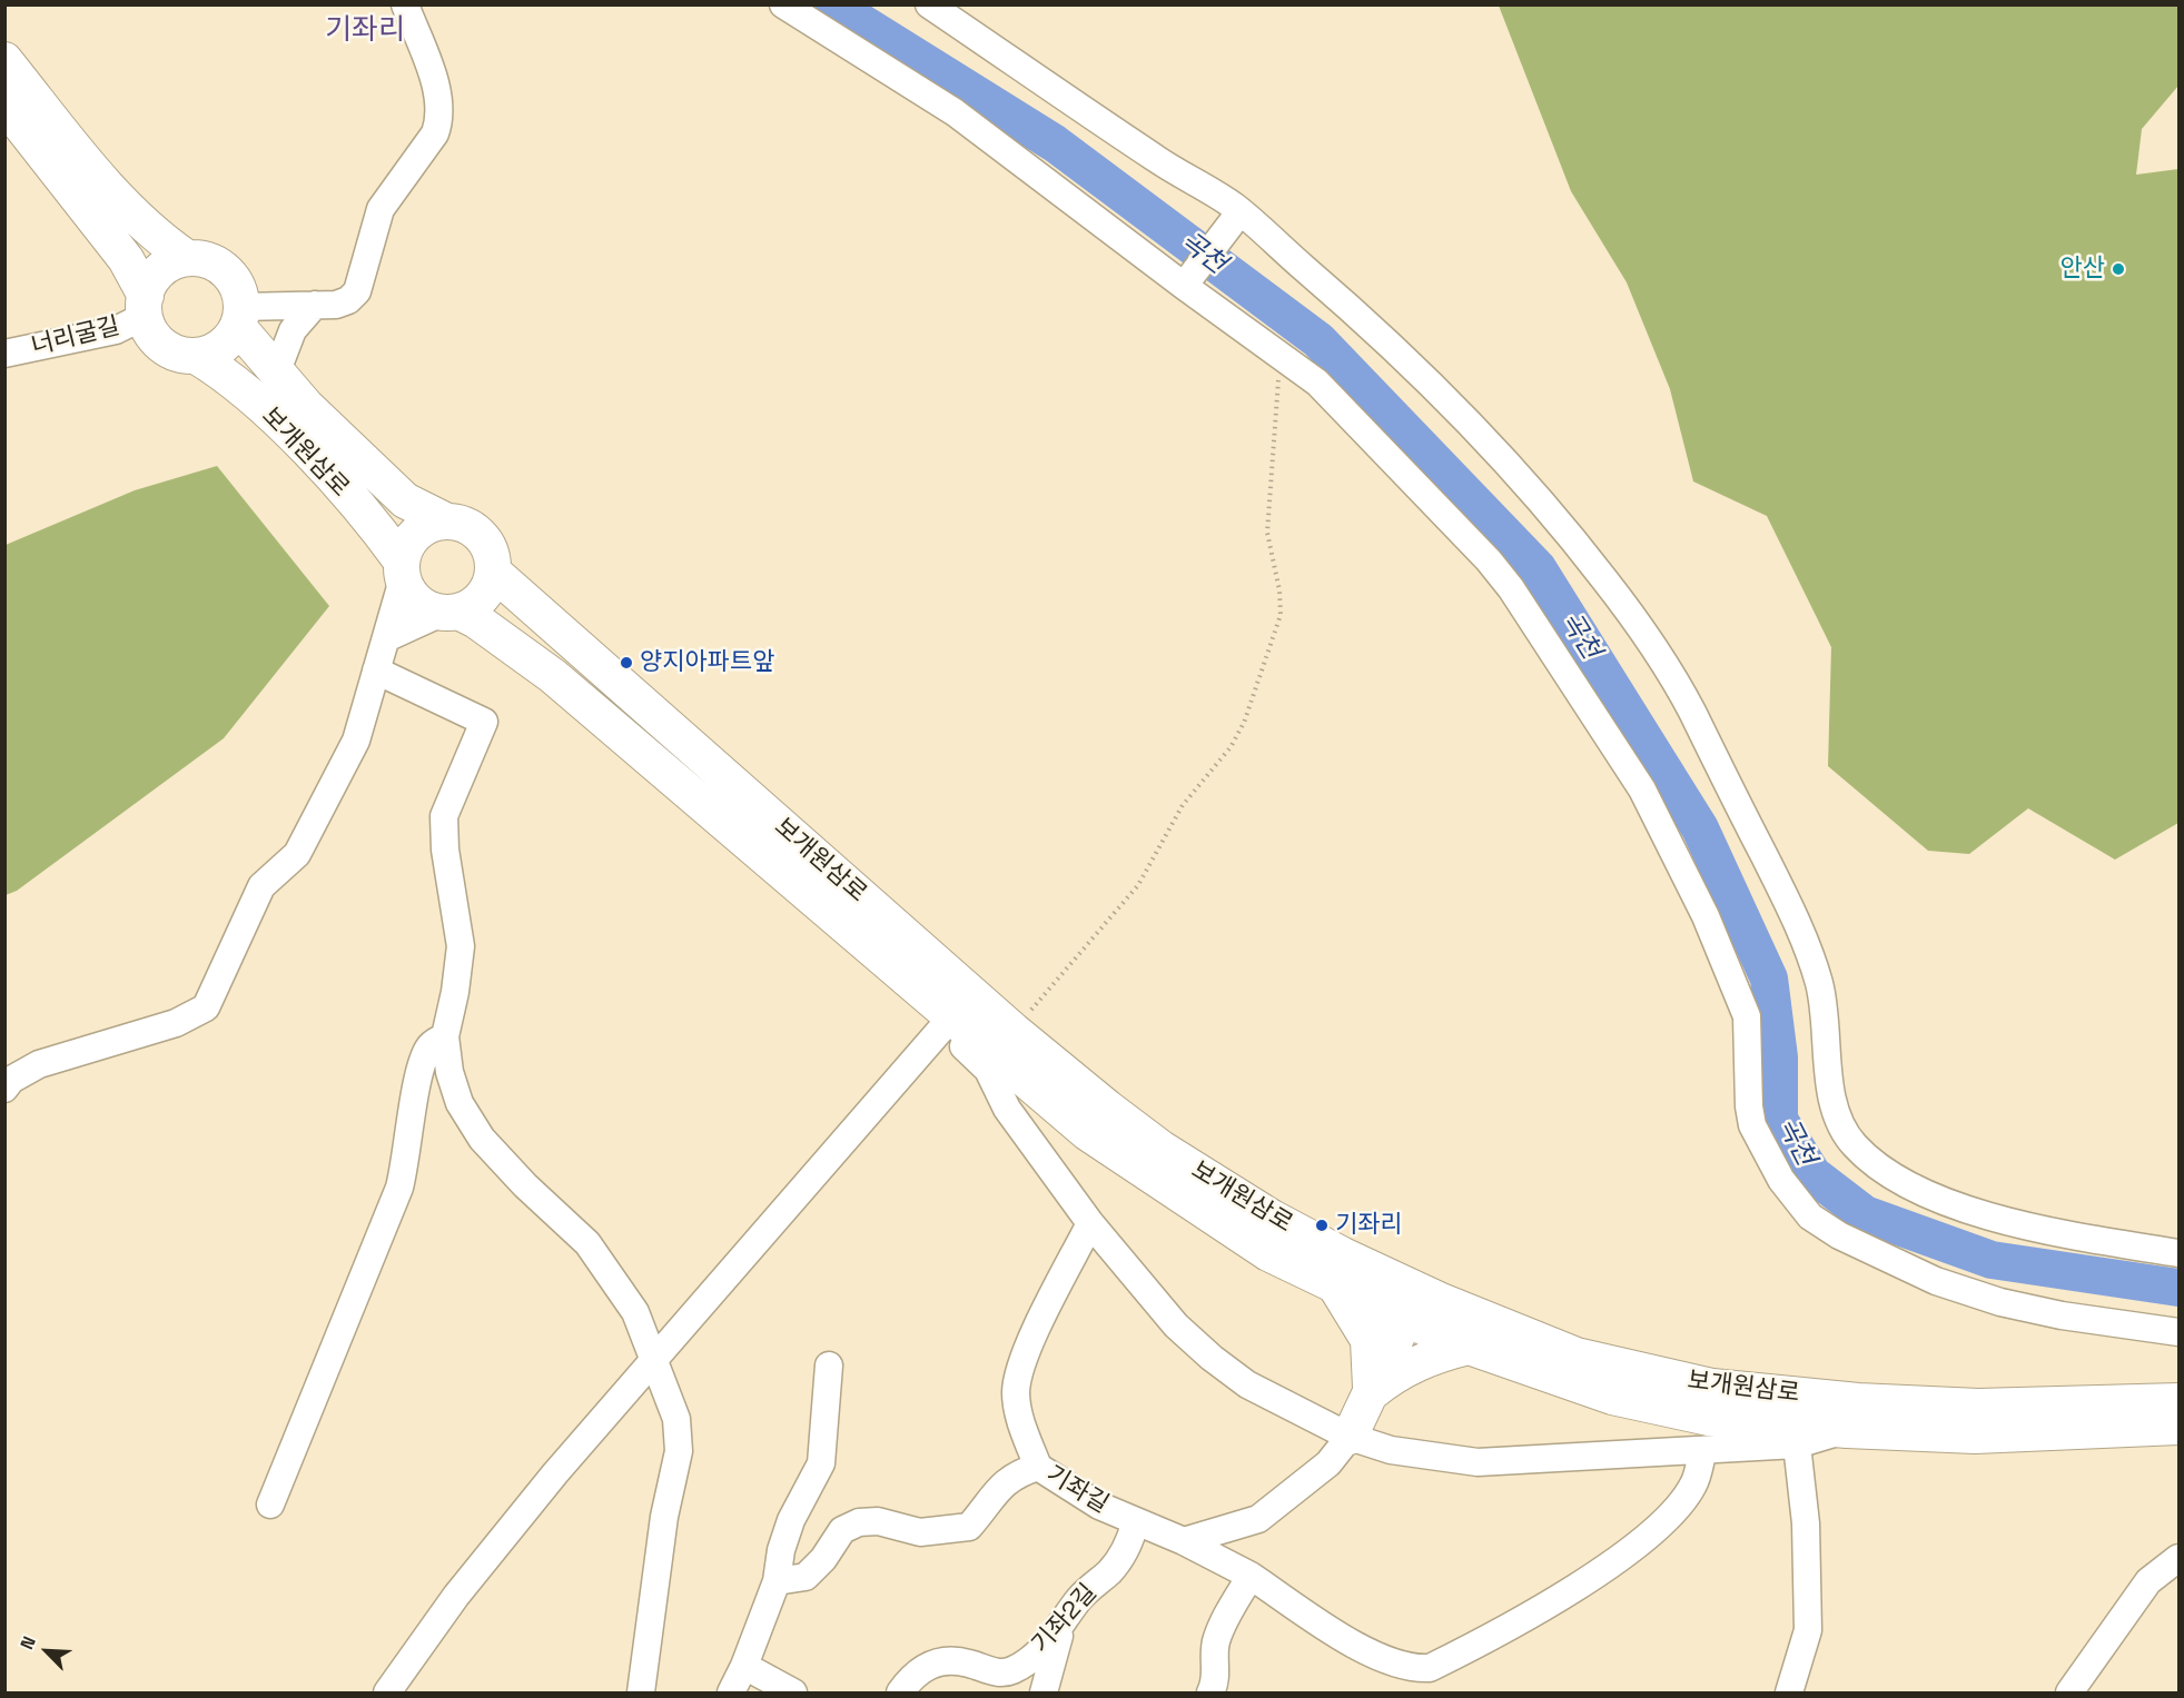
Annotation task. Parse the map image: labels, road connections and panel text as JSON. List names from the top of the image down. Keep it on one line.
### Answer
{"streets":{"main road":["보개원삼로"],"street":["너리굴길","기좌길","기좌2길"]},"crossings":[["너리굴길","보개원삼로"],["보개원삼로","기좌길"],["기좌길","기좌2길"]],"districts":["기좌리"],"water":["곡천"],"places":["안산","양지아파트앞","기좌리"],"north":"top left"}
